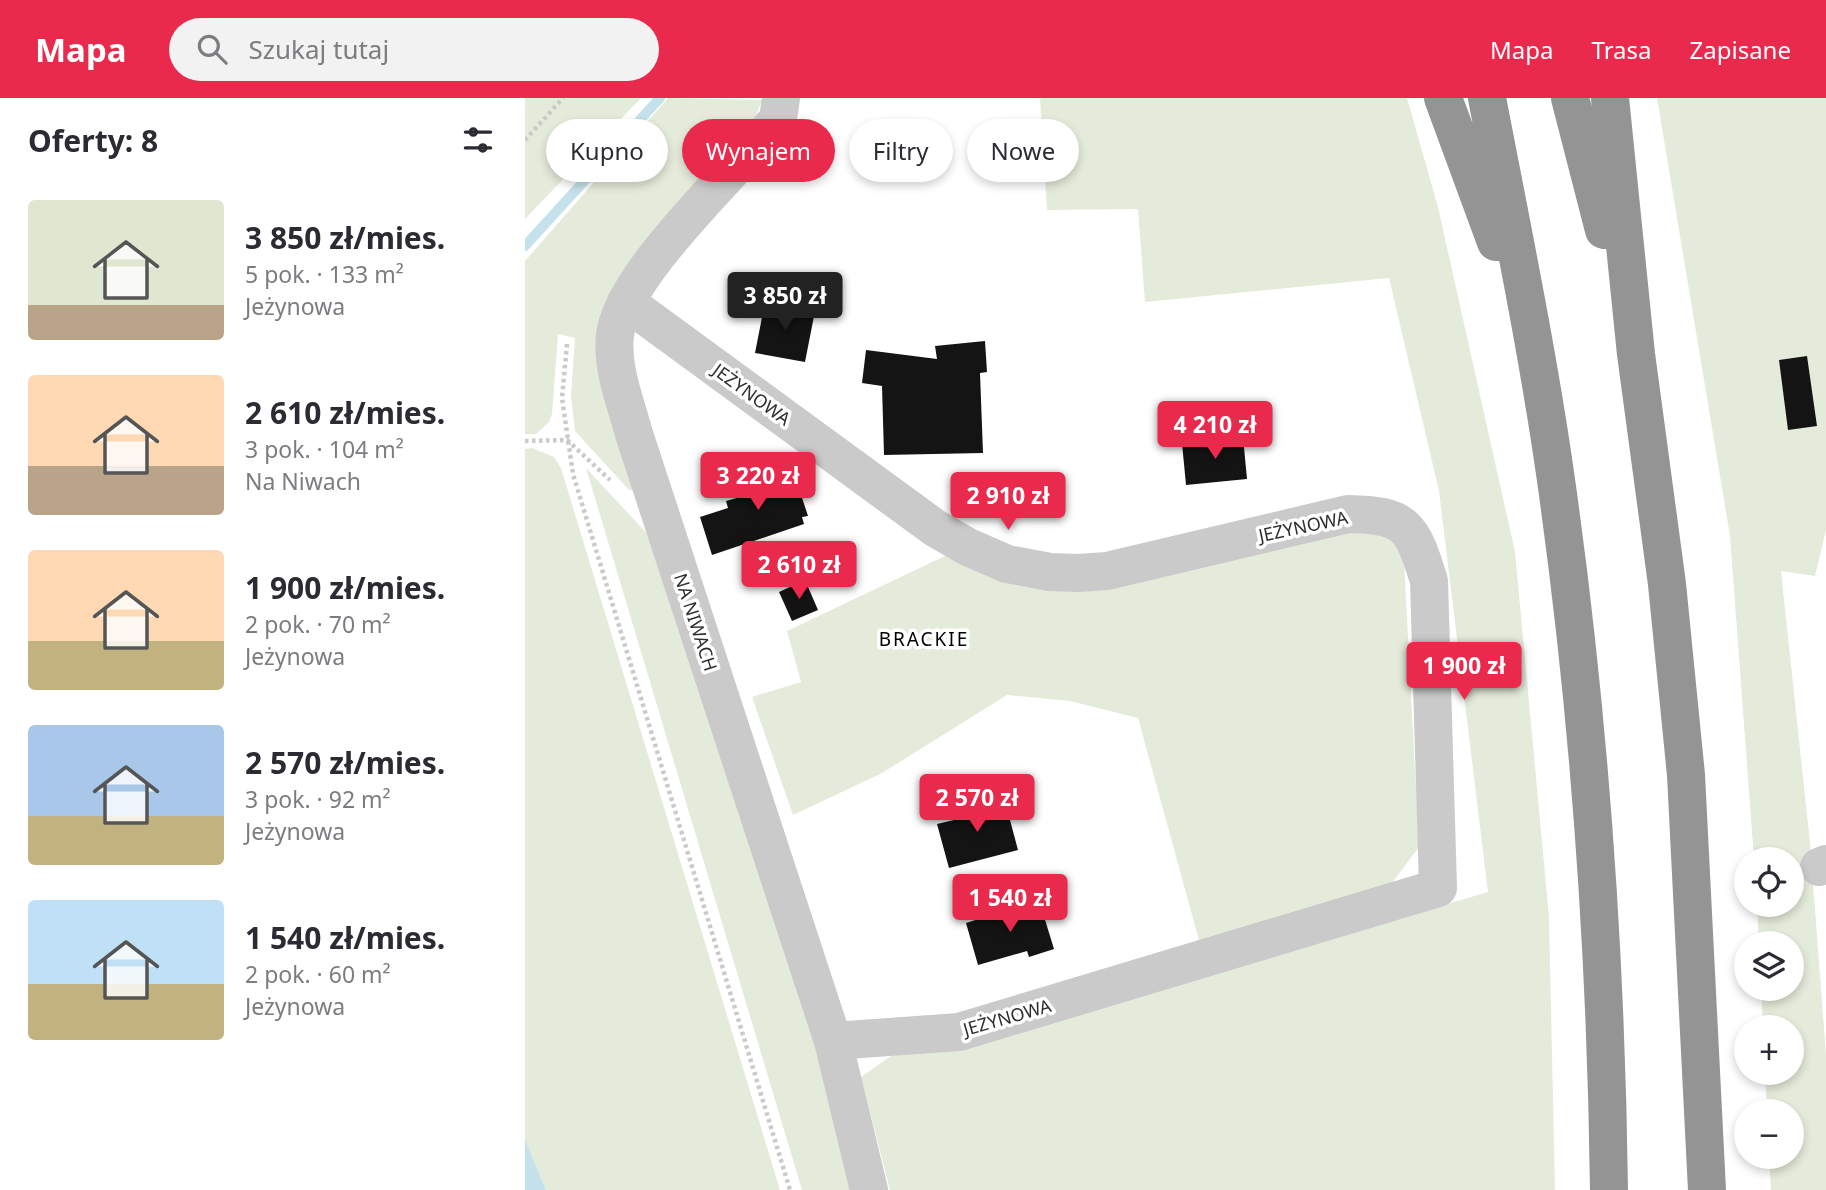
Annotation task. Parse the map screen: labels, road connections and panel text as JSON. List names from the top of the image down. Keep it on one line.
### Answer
{"streets":{"street":["JEŻYNOWA","NA NIWACH"]},"crossings":[["JEŻYNOWA","NA NIWACH"]],"districts":["BRACKIE"],"page":{"header":"Mapa","search":"Szukaj tutaj","nav":["Mapa","Trasa","Zapisane"],"heading":"Oferty: 8","chip":["Kupno","Wynajem","Filtry","Nowe"],"list":[{"name":"3 850 zł/mies.","note":"5 pok. · 133 m² · Jeżynowa"},{"name":"2 610 zł/mies.","note":"3 pok. · 104 m² · Na Niwach"},{"name":"1 900 zł/mies.","note":"2 pok. · 70 m² · Jeżynowa"},{"name":"2 570 zł/mies.","note":"3 pok. · 92 m² · Jeżynowa"},{"name":"1 540 zł/mies.","note":"2 pok. · 60 m² · Jeżynowa"}],"price":["3 850 zł","4 210 zł","3 220 zł","2 910 zł","2 610 zł","1 900 zł","2 570 zł","1 540 zł"],"map_buttons":["+","−"]}}
